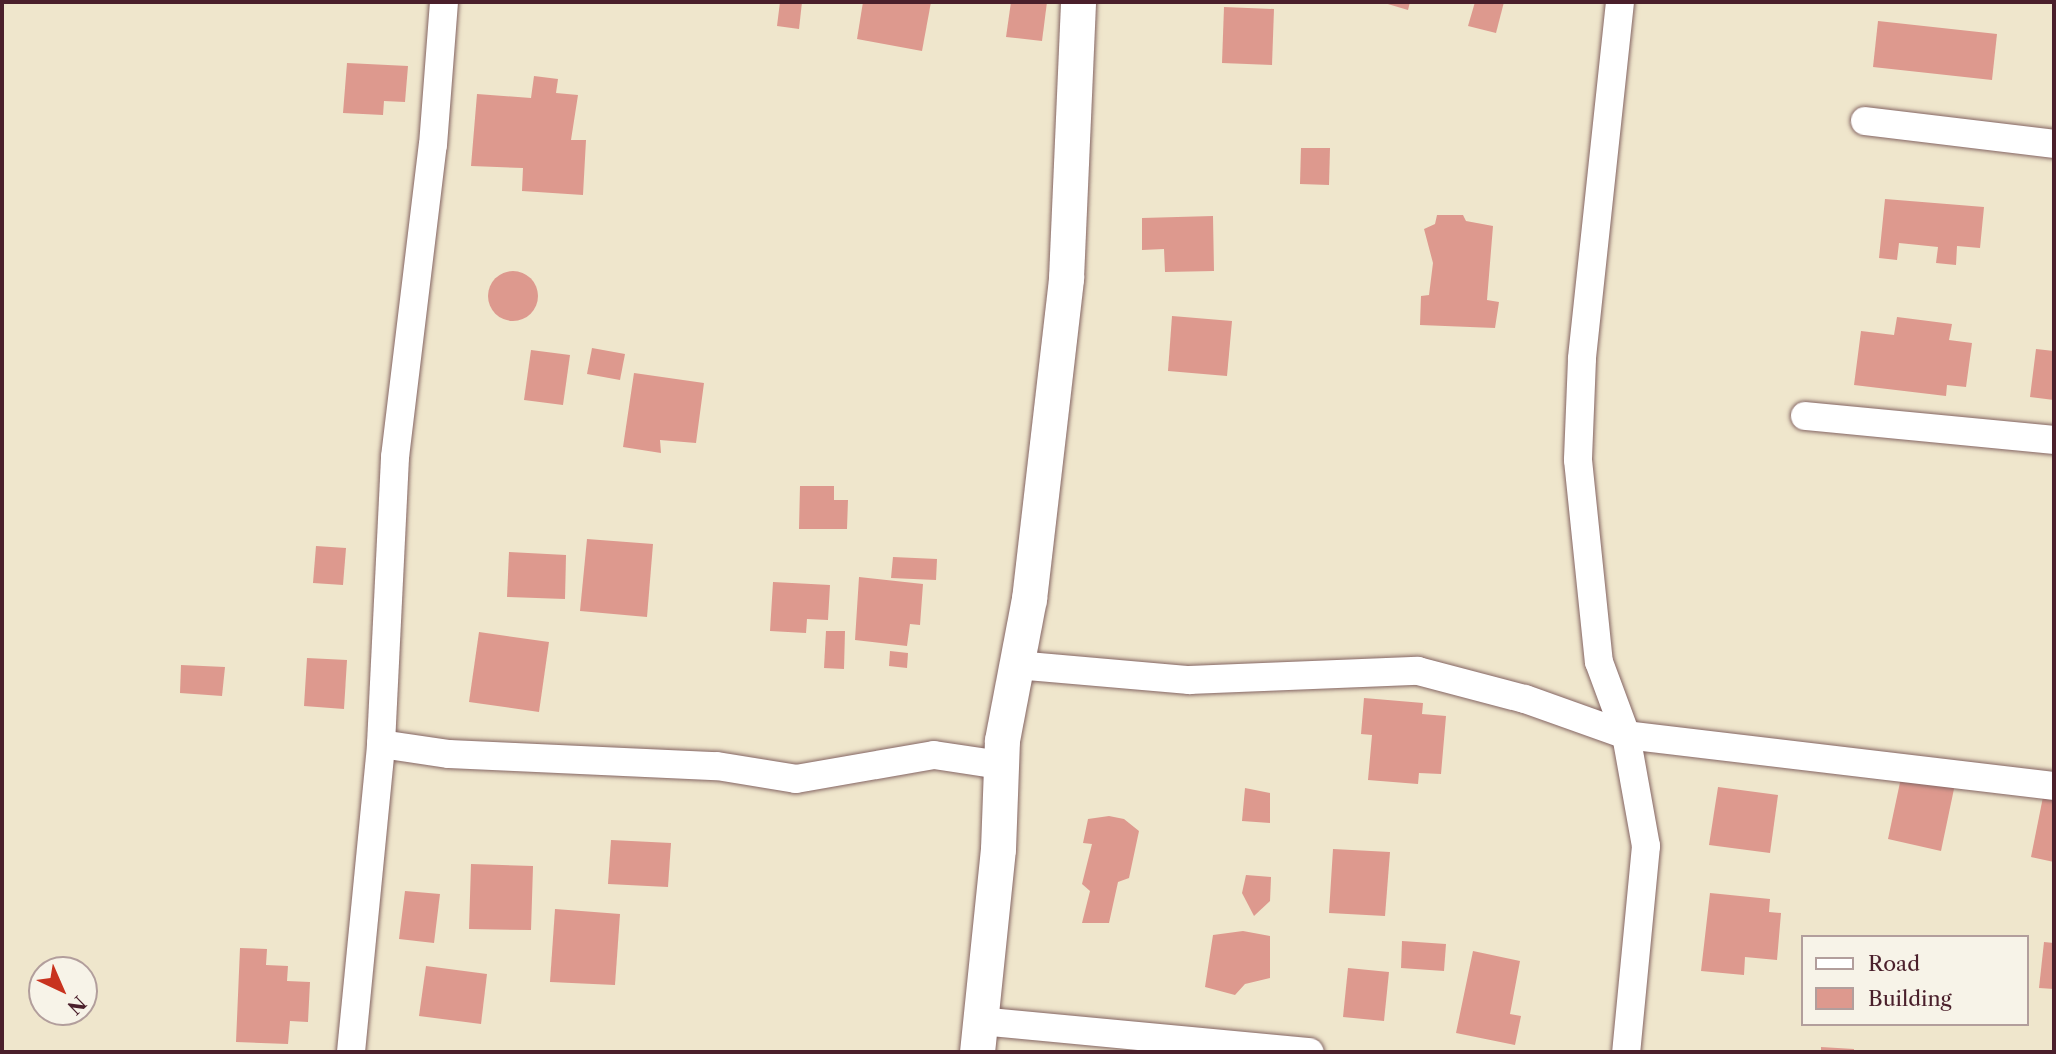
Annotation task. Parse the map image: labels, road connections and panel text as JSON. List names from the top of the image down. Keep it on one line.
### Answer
{"legend":["Road","Building"],"north":"bottom right"}
